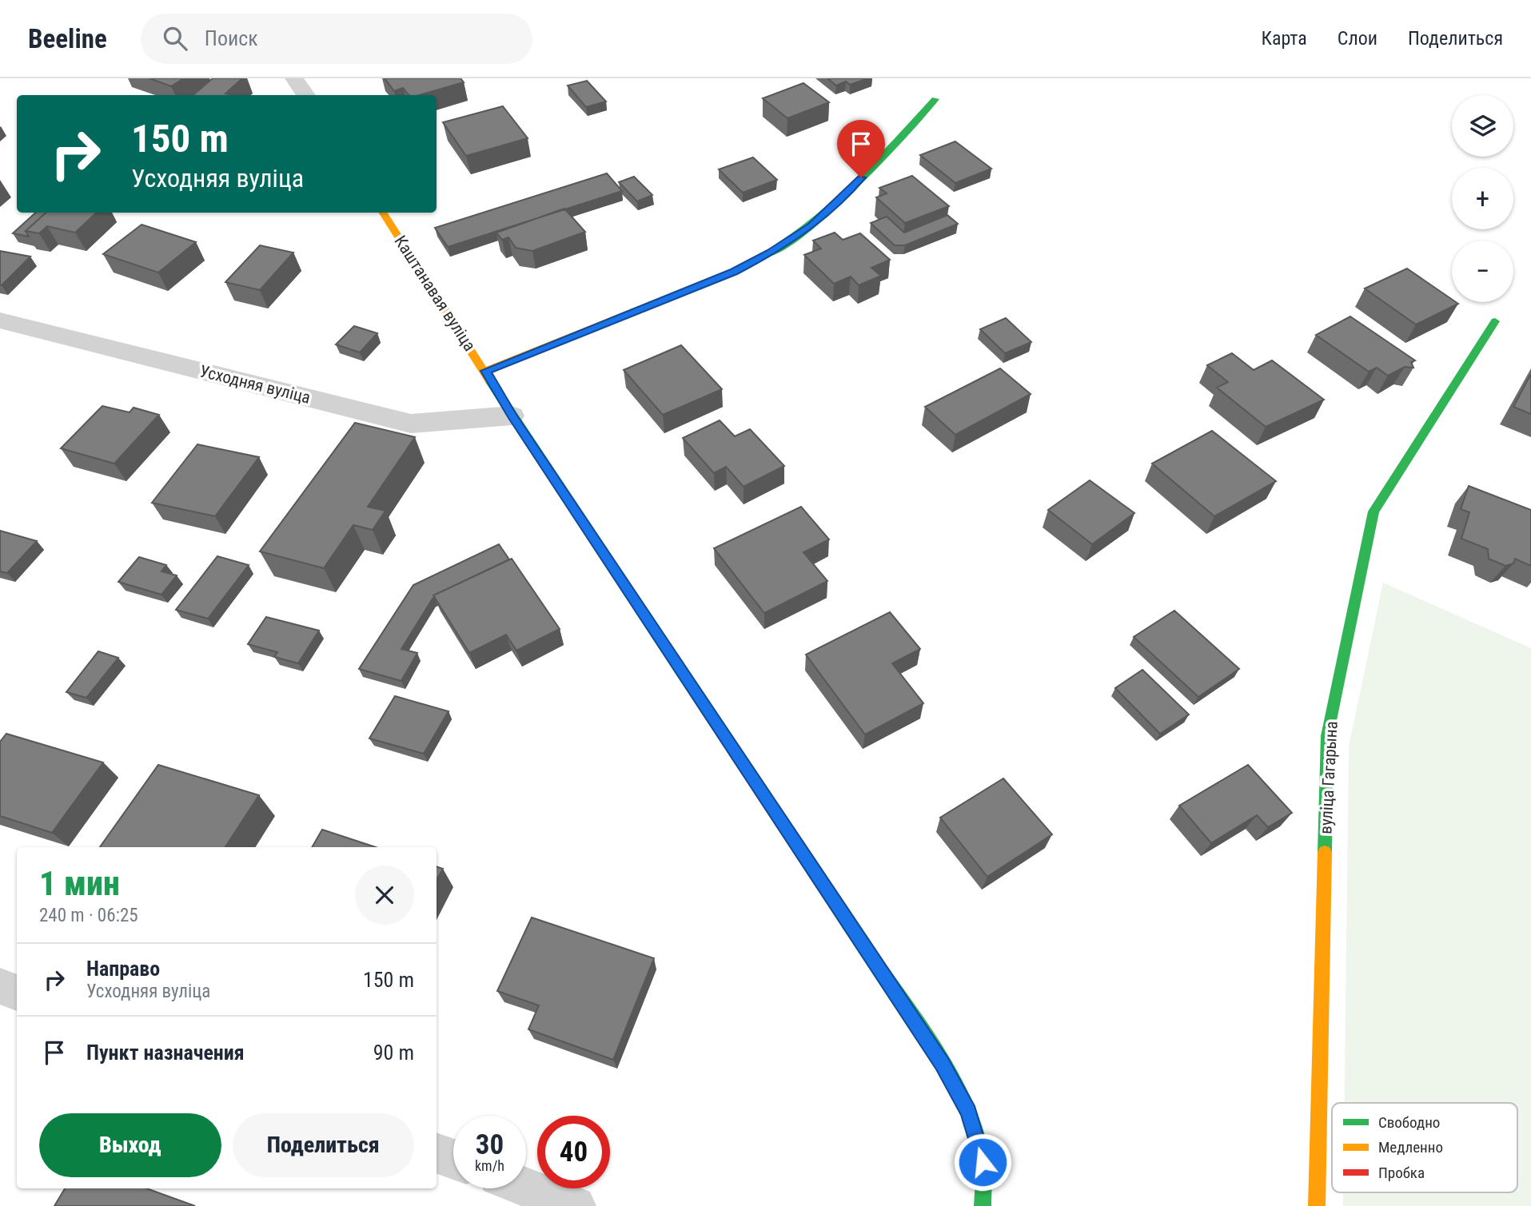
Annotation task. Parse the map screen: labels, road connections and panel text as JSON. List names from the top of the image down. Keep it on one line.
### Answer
{"streets":{"street":["Каштанавая вуліца","Усходняя вуліца","вуліца Гагарына"]},"crossings":[["Каштанавая вуліца","Усходняя вуліца"]],"legend":["Свободно","Медленно","Пробка"],"page":{"header":"Beeline","search":"Поиск","nav":["Карта","Слои","Поделиться"],"map_buttons":["+","−"],"turn":["150 m","Усходняя вуліца"],"heading":["1 мин","240 m · 06:25"],"list":[{"name":"Направо","note":"Усходняя вуліца","value":"150 m"},{"name":"Пункт назначения","value":"90 m"}],"buttons":["Выход","Поделиться"],"speed":"30 km/h","limit":"40"}}
